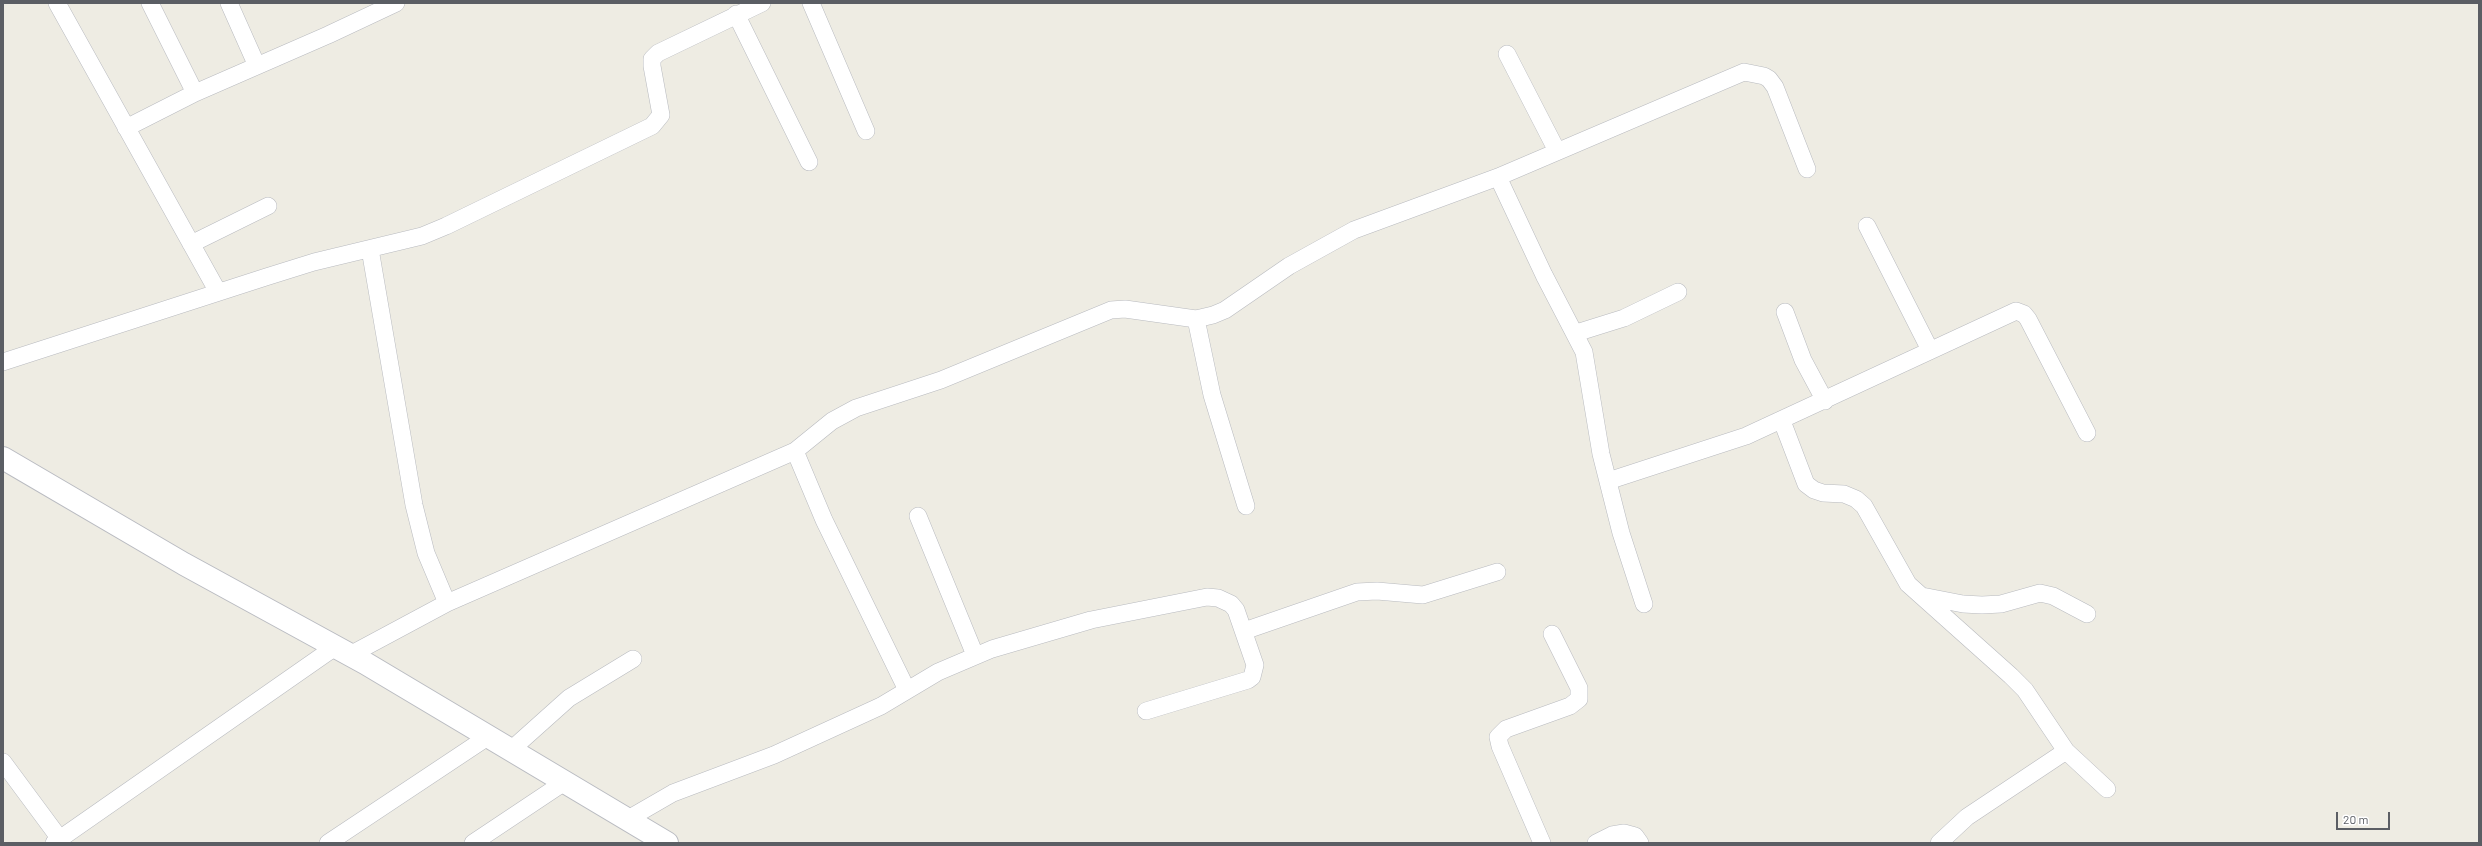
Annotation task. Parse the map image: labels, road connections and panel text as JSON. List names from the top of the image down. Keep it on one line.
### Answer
{"scale_bar":"20 m"}
